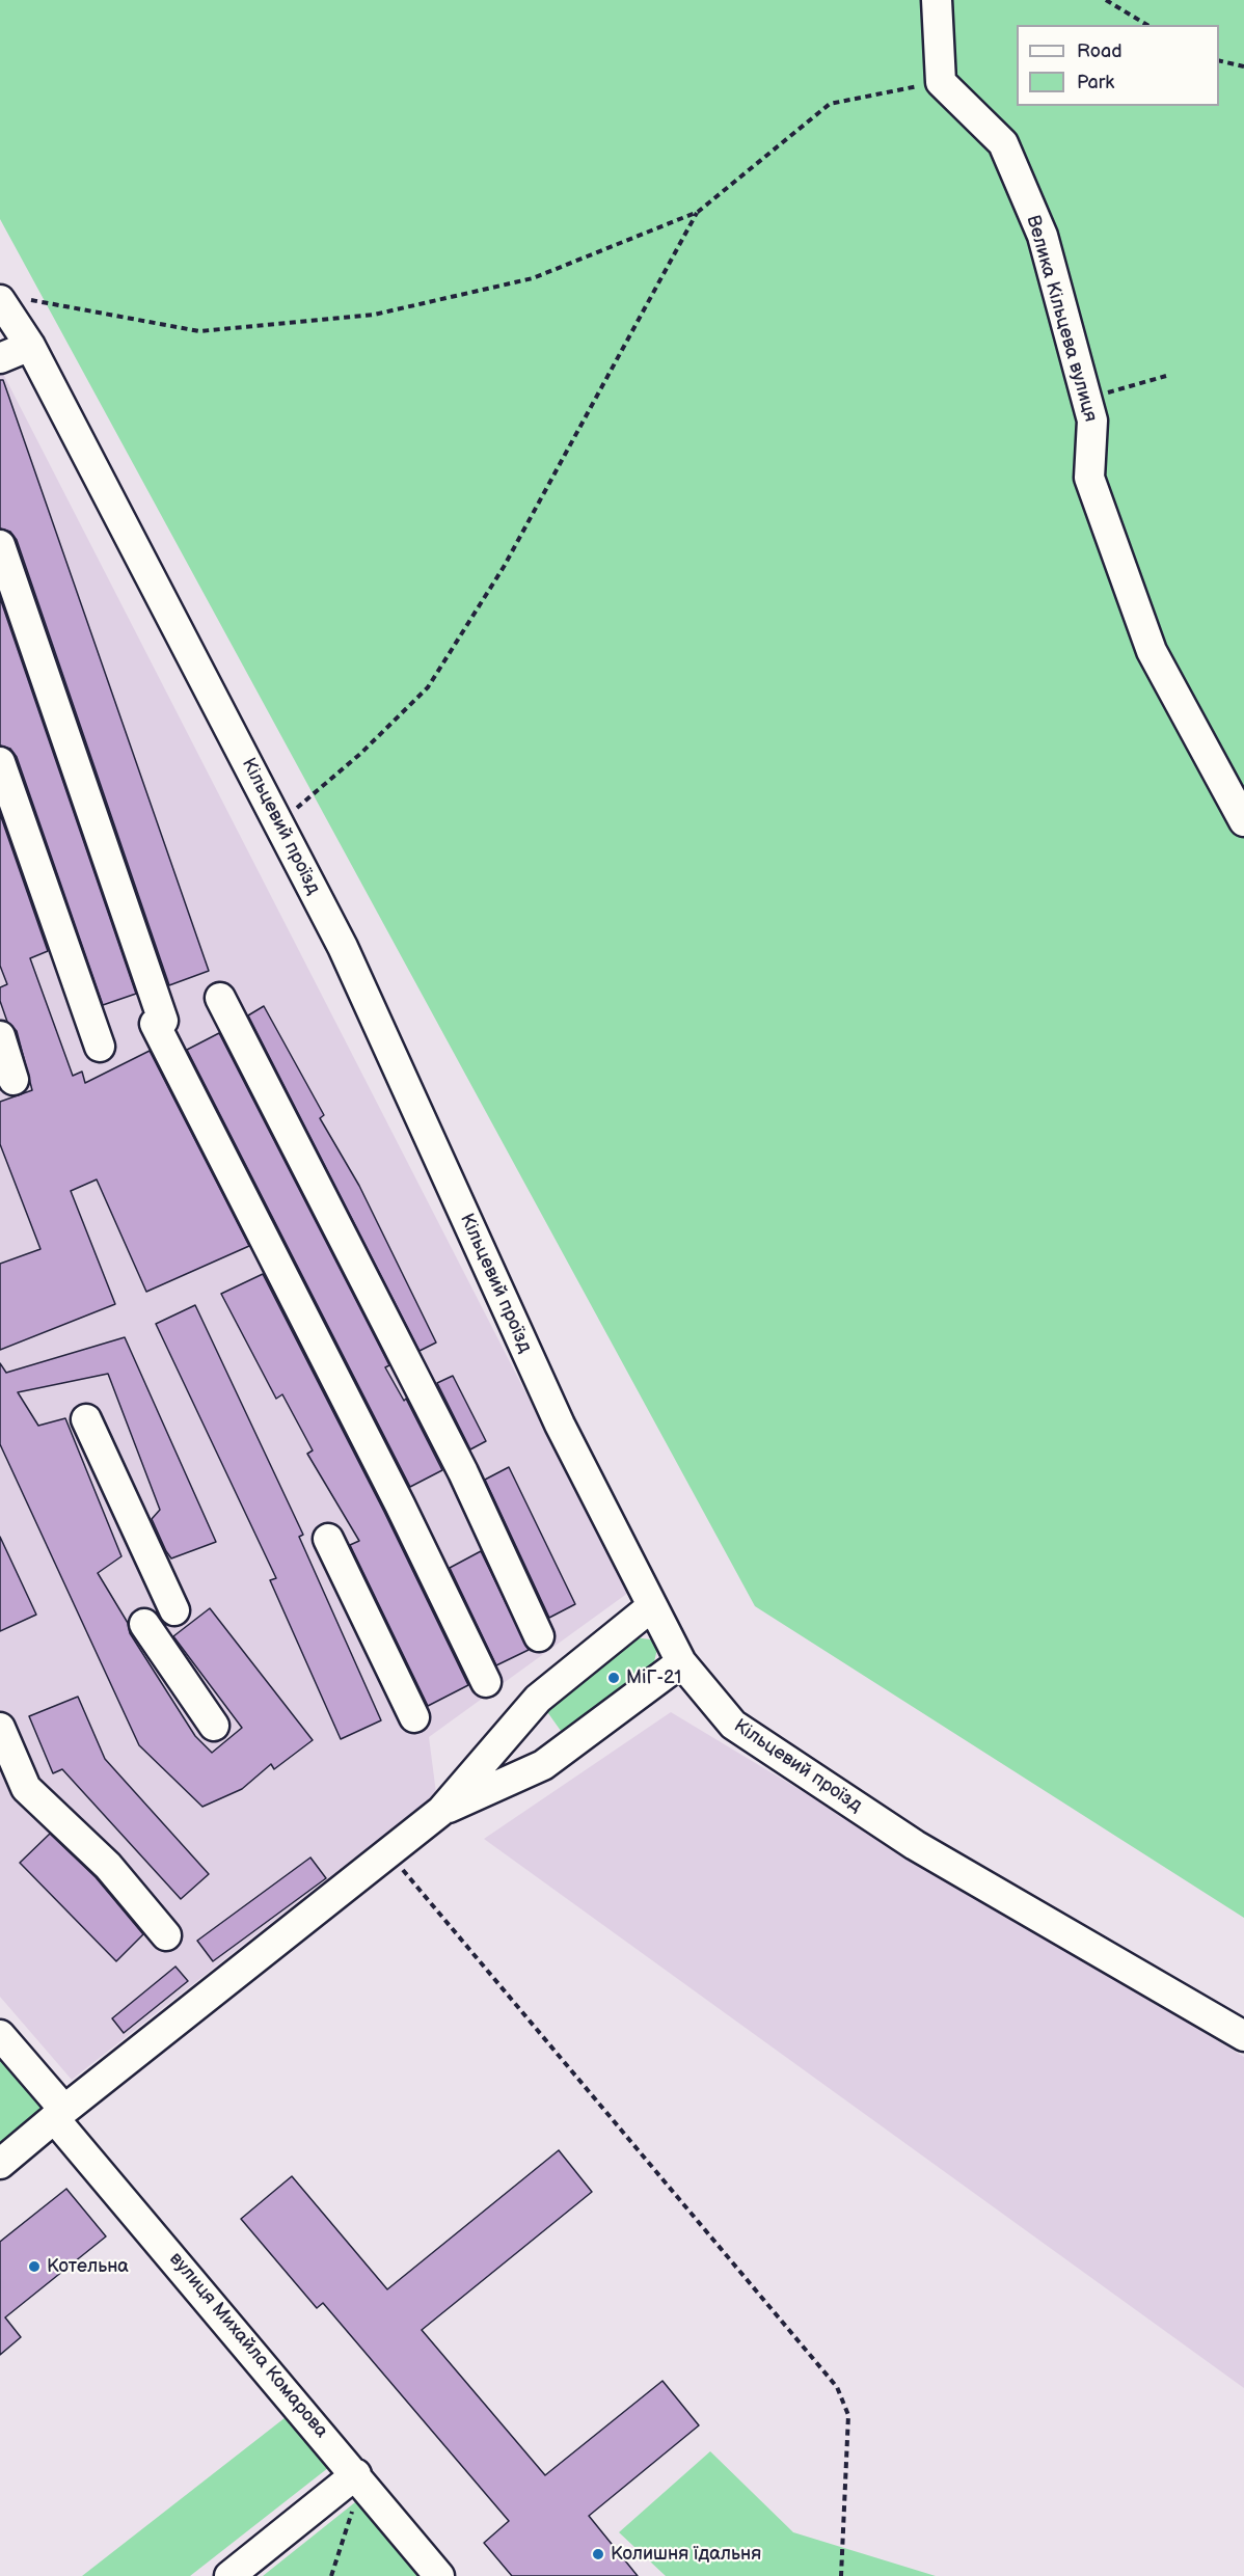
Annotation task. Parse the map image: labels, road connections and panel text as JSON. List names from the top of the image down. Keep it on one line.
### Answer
{"streets":{"street":["Велика Кільцева вулиця","Кільцевий проїзд","вулиця Михайла Комарова"]},"places":["МіГ-21","Котельна","Колишня їдальня"],"legend":["Road","Park"]}
